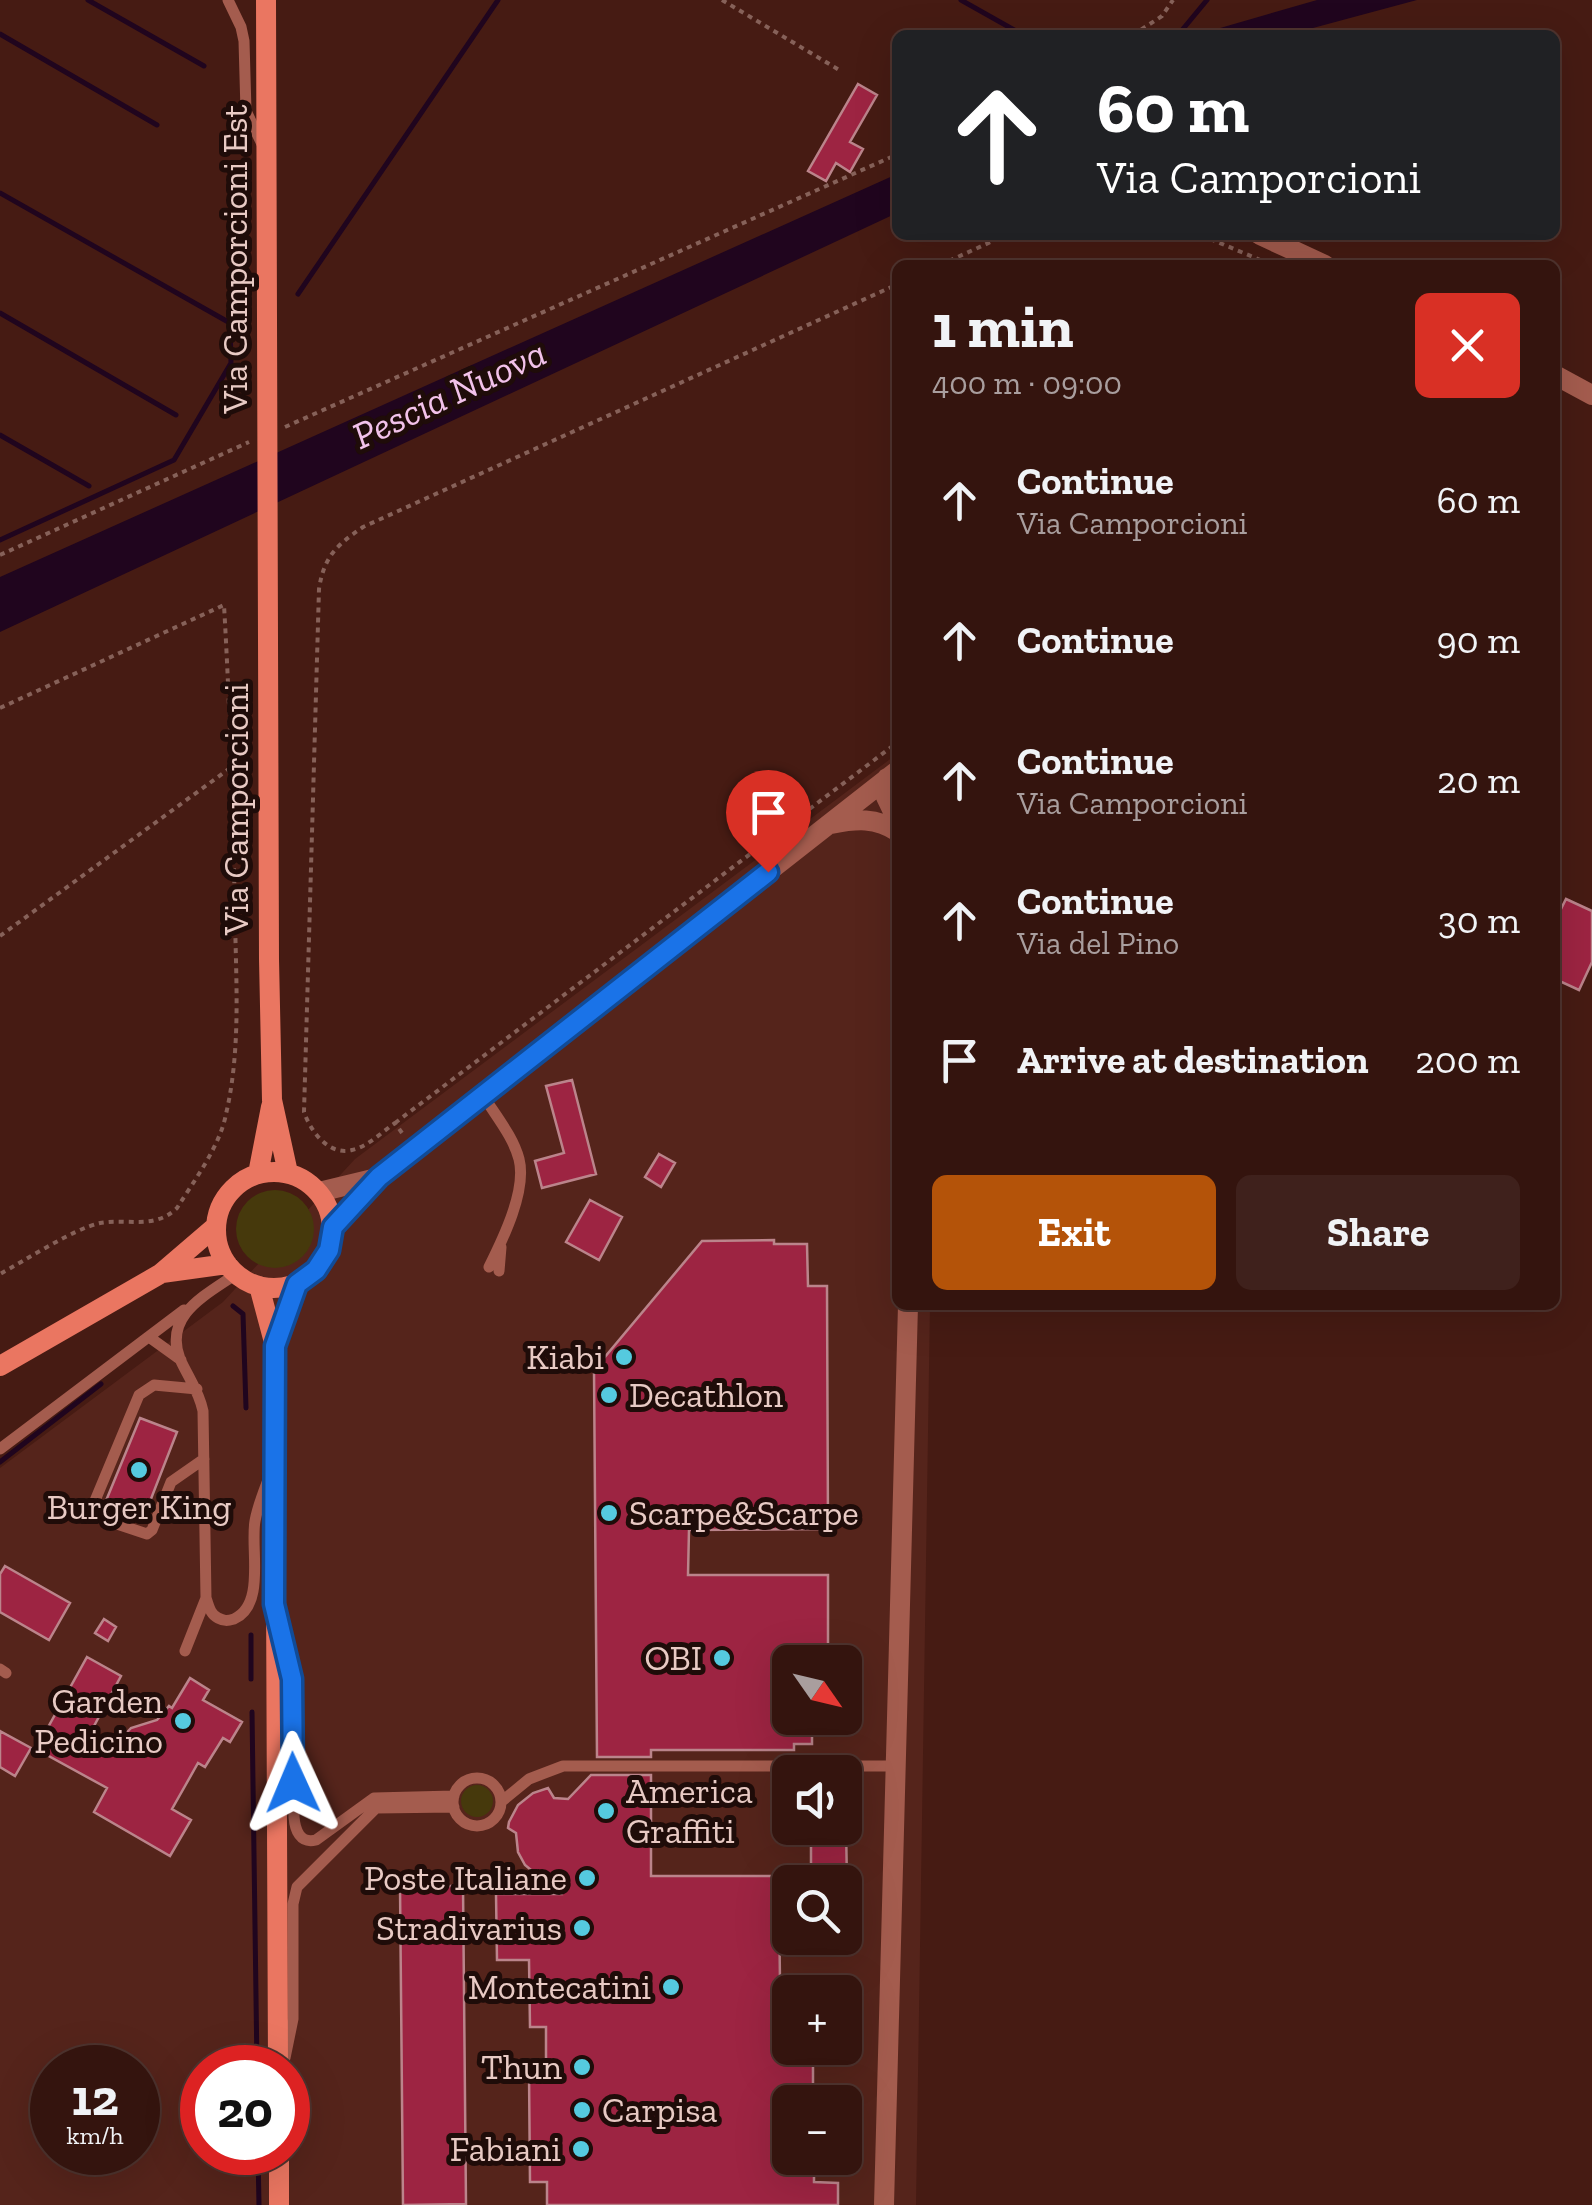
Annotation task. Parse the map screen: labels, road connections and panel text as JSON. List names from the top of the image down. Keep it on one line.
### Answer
{"streets":{"main road":["Via Camporcioni Est","Via Camporcioni"]},"crossings":[["Via Camporcioni Est","Via Camporcioni"]],"water":["Pescia Nuova"],"places":["Kiabi","Decathlon","Burger King","Scarpe&Scarpe","OBI","Garden Pedicino","America Graffiti","Poste Italiane","Stradivarius","Montecatini","Thun","Carpisa","Fabiani"],"north":"bottom right","page":{"turn":["60 m","Via Camporcioni"],"heading":["1 min","400 m · 09:00"],"list":[{"name":"Continue","note":"Via Camporcioni","value":"60 m"},{"name":"Continue","value":"90 m"},{"name":"Continue","note":"Via Camporcioni","value":"20 m"},{"name":"Continue","note":"Via del Pino","value":"30 m"},{"name":"Arrive at destination","value":"200 m"}],"buttons":["Exit","Share"],"map_buttons":["+","−"],"speed":"12 km/h","limit":"20"}}
